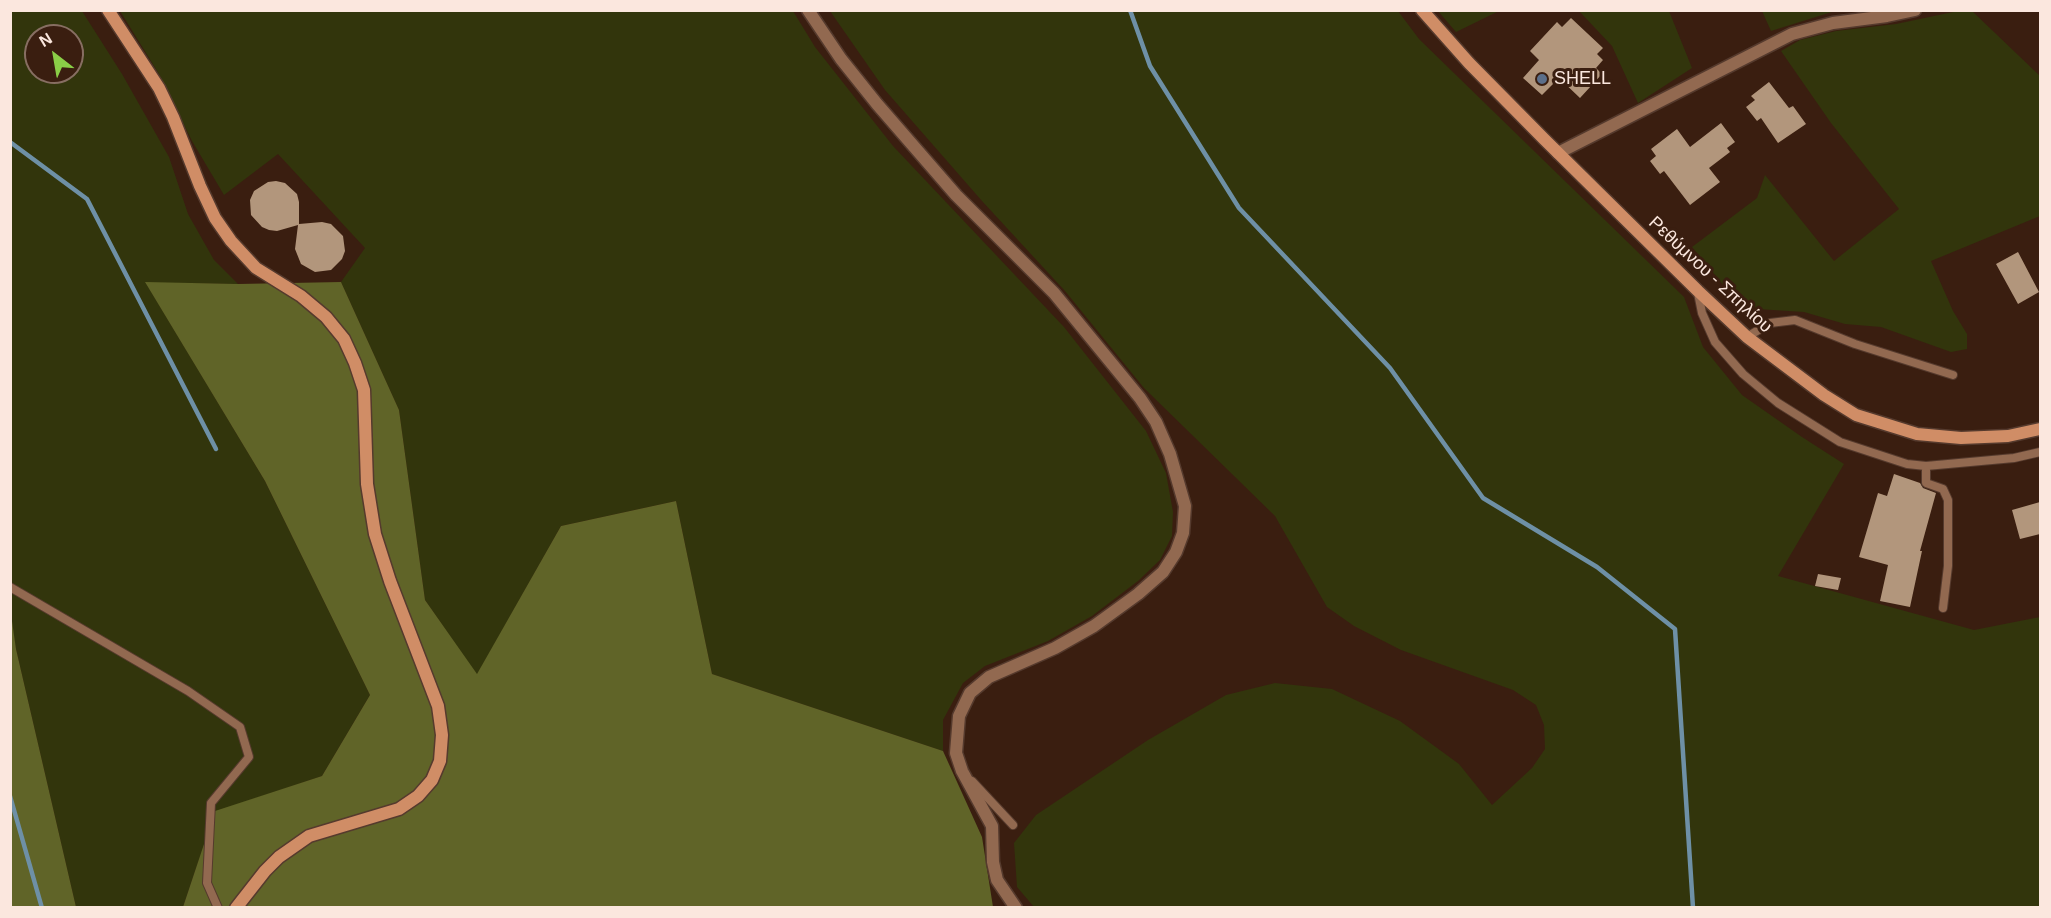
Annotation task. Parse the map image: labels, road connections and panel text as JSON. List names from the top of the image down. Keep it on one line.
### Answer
{"streets":{"street":["Ρεθύμνου - Σπηλίου"]},"places":["SHELL"],"north":"top left"}
